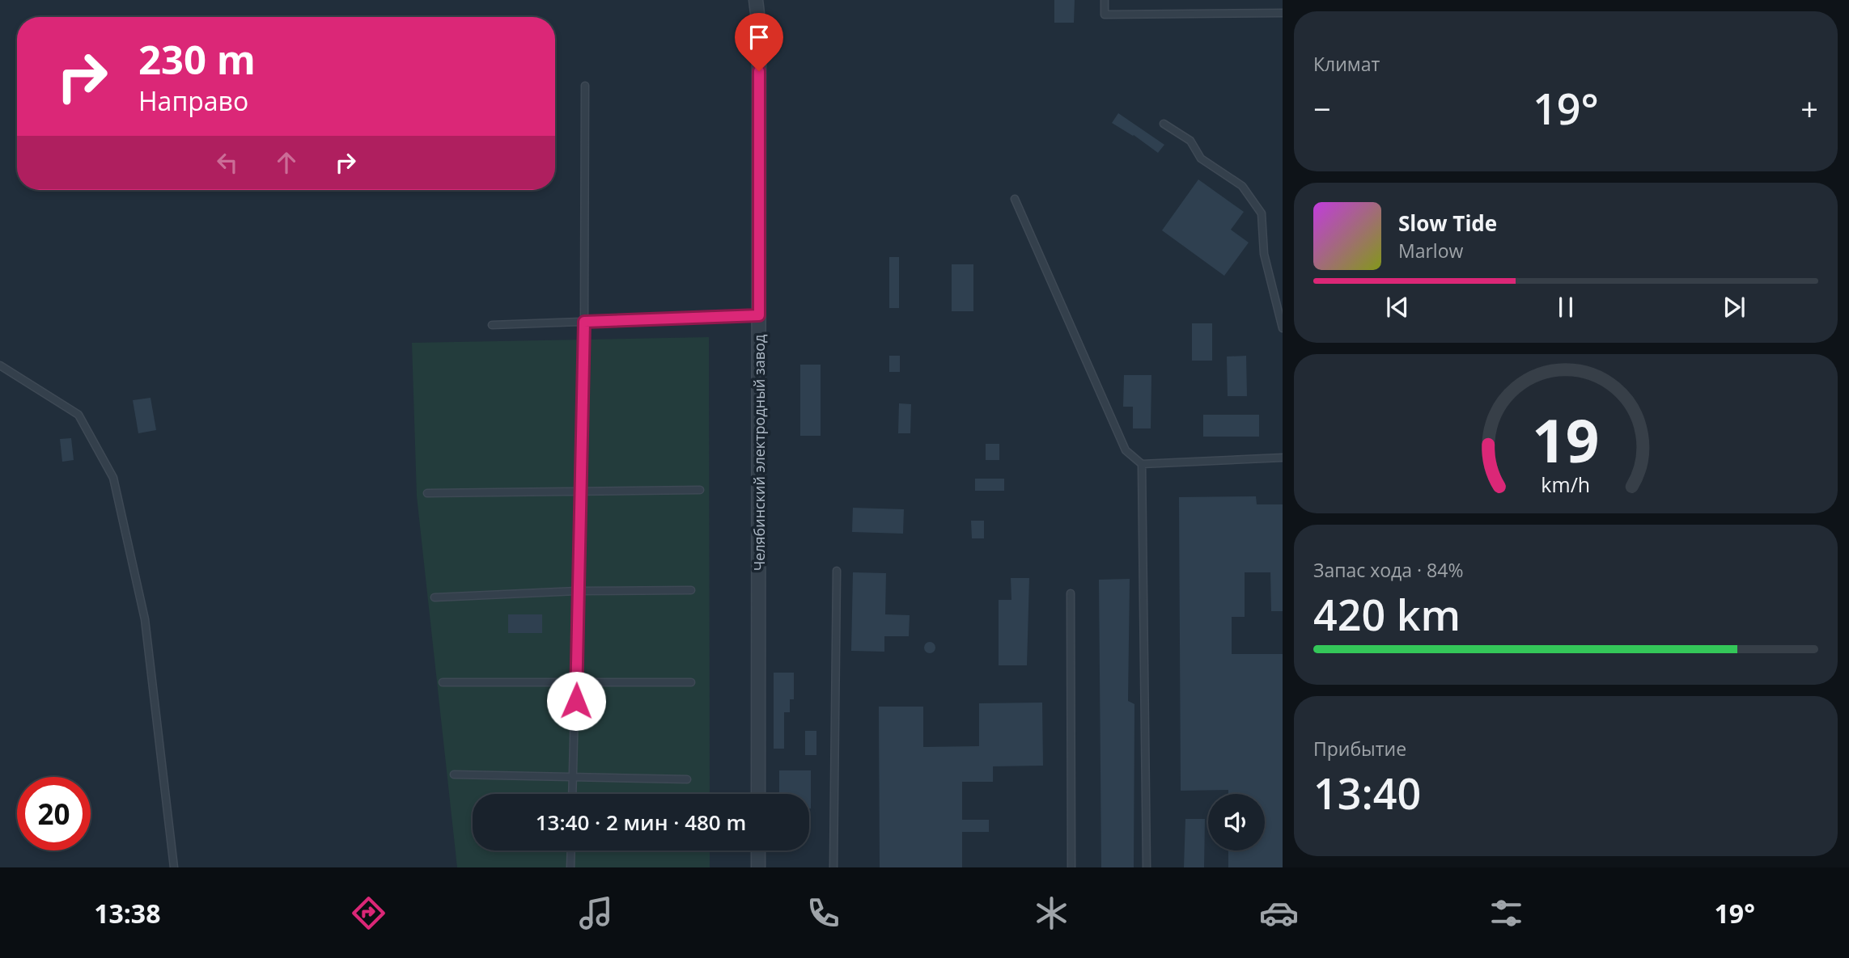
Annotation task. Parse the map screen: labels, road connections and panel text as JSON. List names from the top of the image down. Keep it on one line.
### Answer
{"streets":{"street":["Челябинский электродный завод"]},"page":{"tile":["Климат",["Запас хода · 84%","420 km"],["Прибытие","13:40"]],"turn":["230 m","Направо"],"heat":["−","19°","+"],"song":["Slow Tide","Marlow"],"limit":"20","trip":"13:40 · 2 мин · 480 m","tabs":["13:38","19°"],"gauge":["19","km/h"]}}
